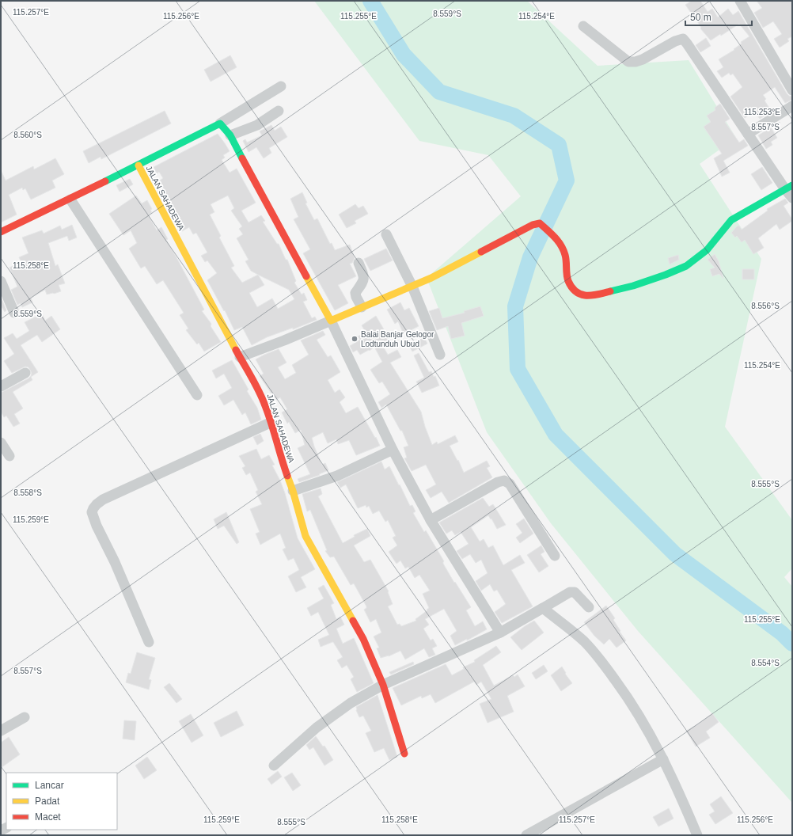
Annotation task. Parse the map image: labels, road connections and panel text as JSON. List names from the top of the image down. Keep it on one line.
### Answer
{"streets":{"street":["JALAN SAHADEWA"]},"places":["Balai Banjar Gelogor Lodtunduh Ubud"],"legend":["Lancar","Padat","Macet"],"scale_bar":"50 m","coordinates":["115.257°E","8.559°S","115.256°E","115.255°E","115.254°E","115.253°E","8.557°S","8.560°S","115.258°E","8.556°S","8.555°S","8.558°S","115.259°E","8.554°S"]}
